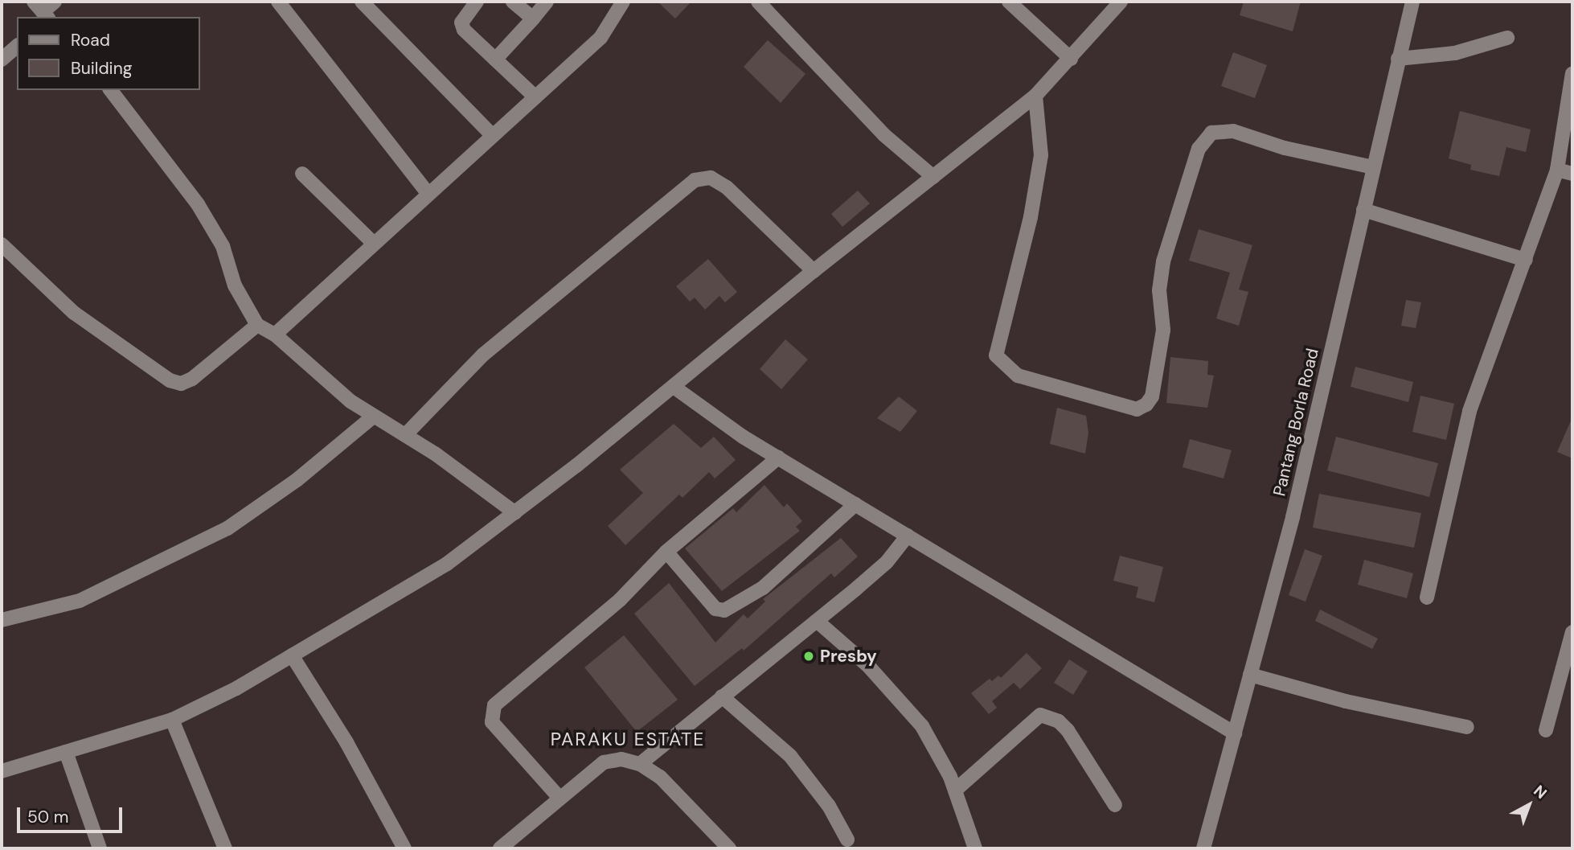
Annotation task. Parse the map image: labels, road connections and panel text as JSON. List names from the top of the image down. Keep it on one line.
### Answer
{"streets":{"street":["Pantang Borla Road"]},"districts":["PARAKU ESTATE"],"places":["Presby"],"legend":["Road","Building"],"scale_bar":"50 m","north":"top right"}
